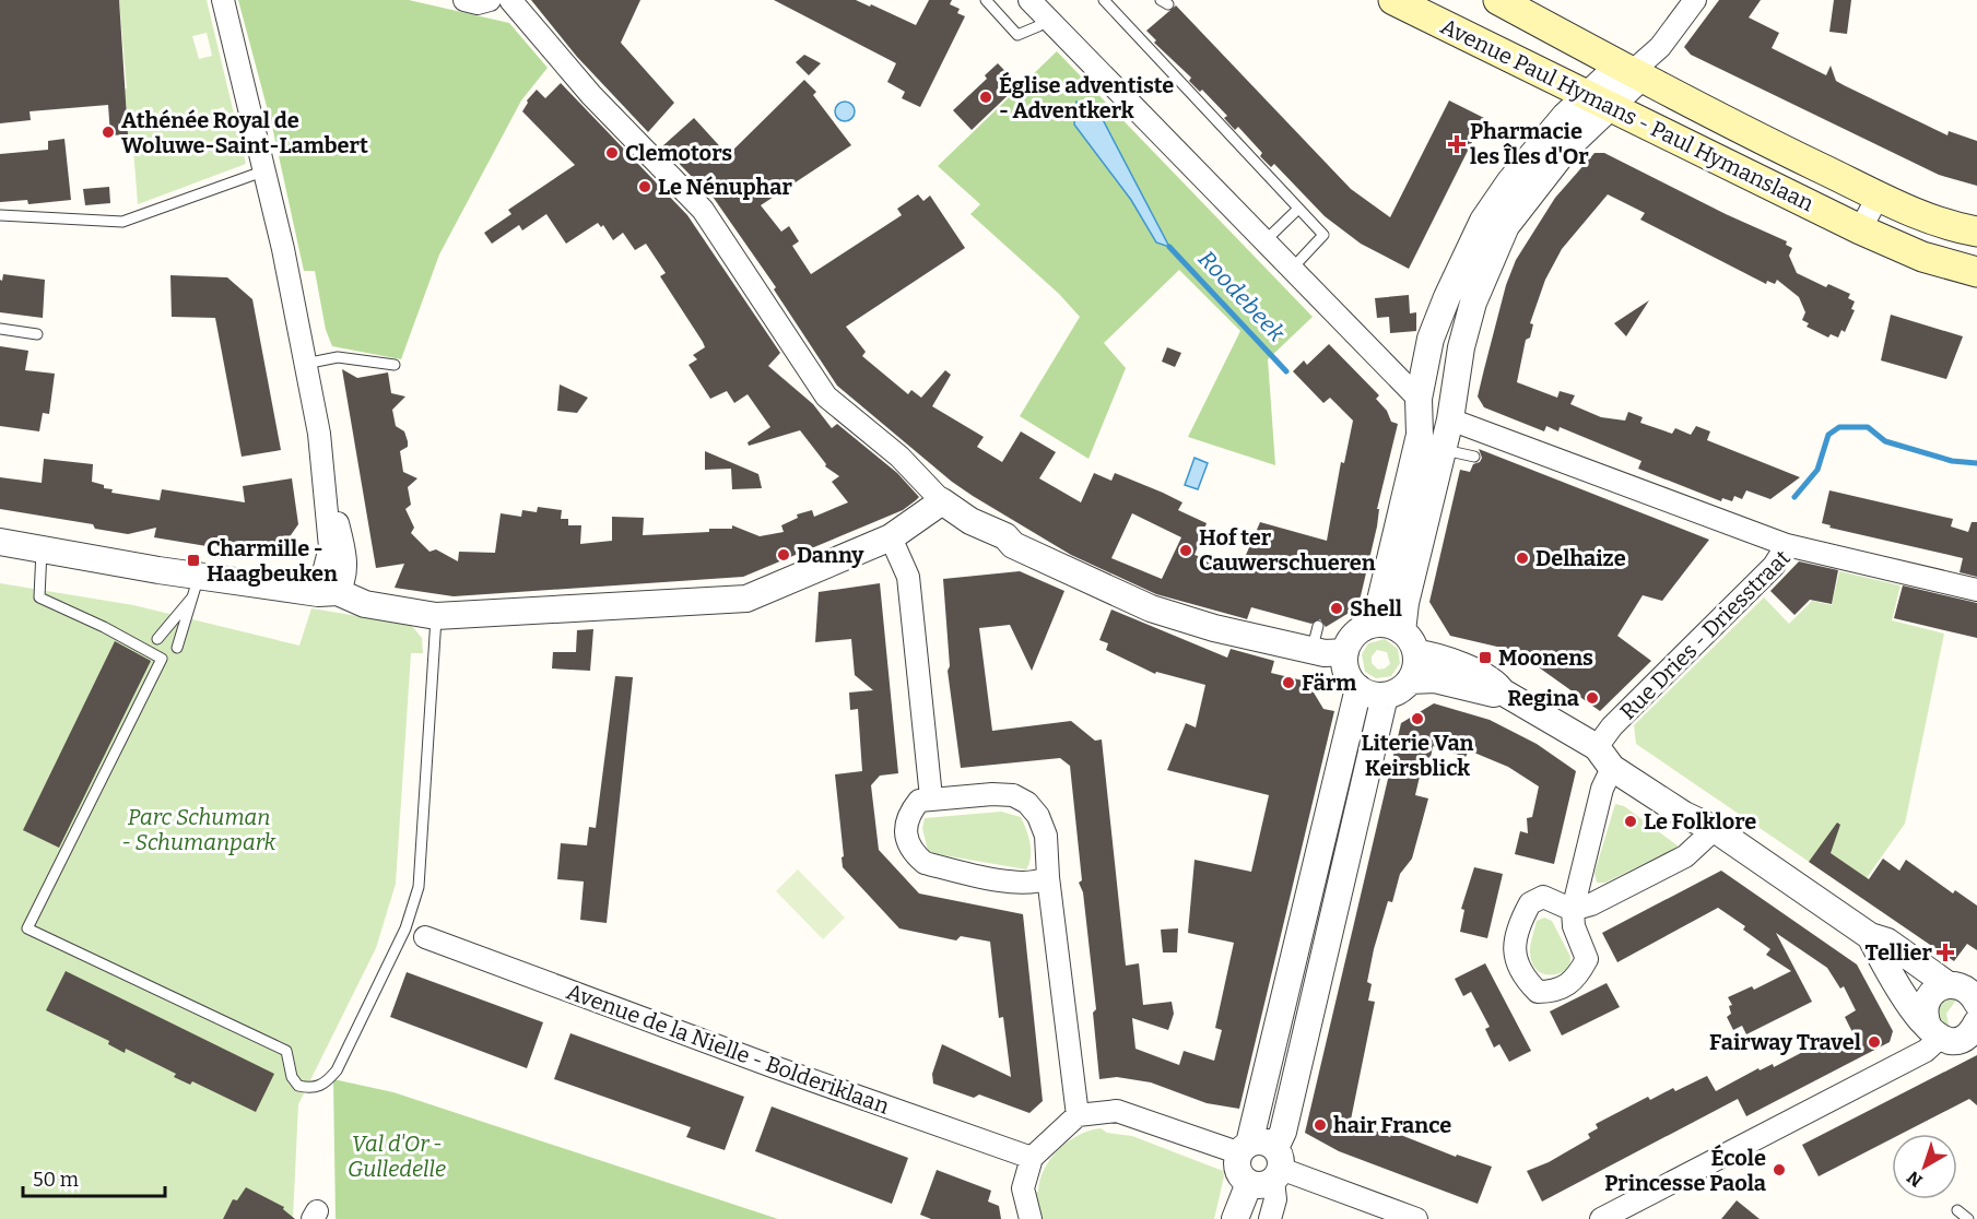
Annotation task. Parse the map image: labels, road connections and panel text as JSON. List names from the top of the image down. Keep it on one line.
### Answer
{"streets":{"main road":["Avenue Paul Hymans - Paul Hymanslaan"],"street":["Rue Dries - Driesstraat","Avenue de la Nielle - Bolderiklaan"]},"water":["Roodebeek"],"parks":["Parc Schuman - Schumanpark","Val d'Or - Gulledelle"],"places":{"other":["Église adventiste - Adventkerk","Athénée Royal de Woluwe-Saint-Lambert","Clemotors","Le Nénuphar","Hof ter Cauwerschueren","Danny","Delhaize","Shell","Färm","Regina","Literie Van Keirsblick","Le Folklore","Fairway Travel","hair France","École Princesse Paola"],"health":["Pharmacie les Îles d'Or","Tellier"],"transit":["Charmille - Haagbeuken","Moonens"]},"scale_bar":"50 m","north":"bottom left"}
